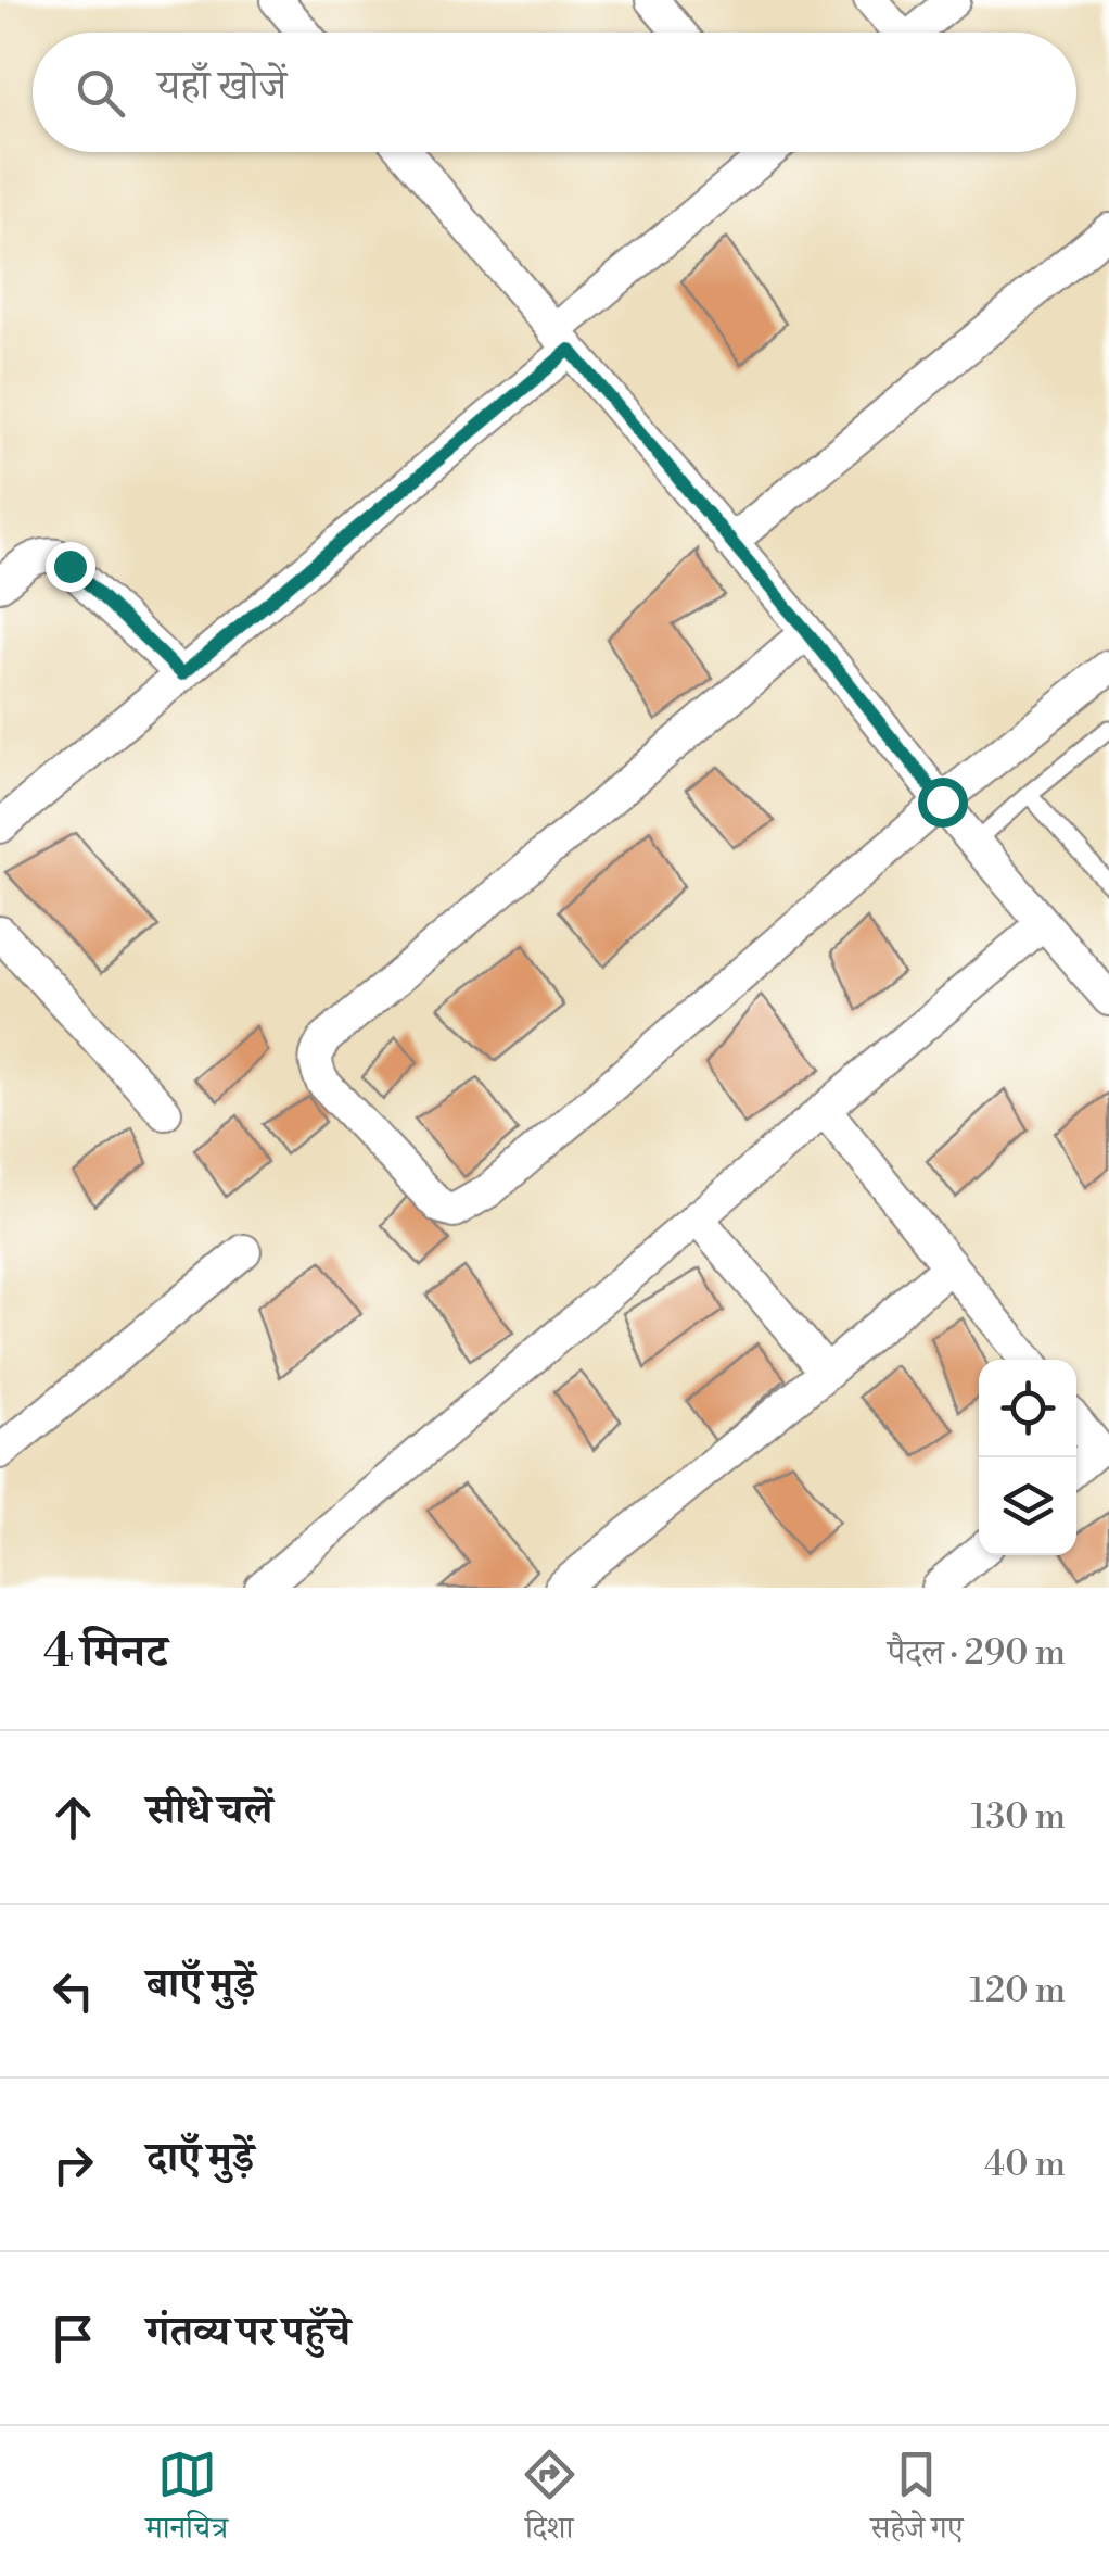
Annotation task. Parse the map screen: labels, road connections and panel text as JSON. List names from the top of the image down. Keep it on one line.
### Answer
{"page":{"search":"यहाँ खोजें","heading":["4 मिनट","पैदल · 290 m"],"list":[["सीधे चलें","130 m"],["बाएँ मुड़ें","120 m"],["दाएँ मुड़ें","40 m"],"गंतव्य पर पहुँचे"],"nav":["मानचित्र","दिशा","सहेजे गए"]}}
